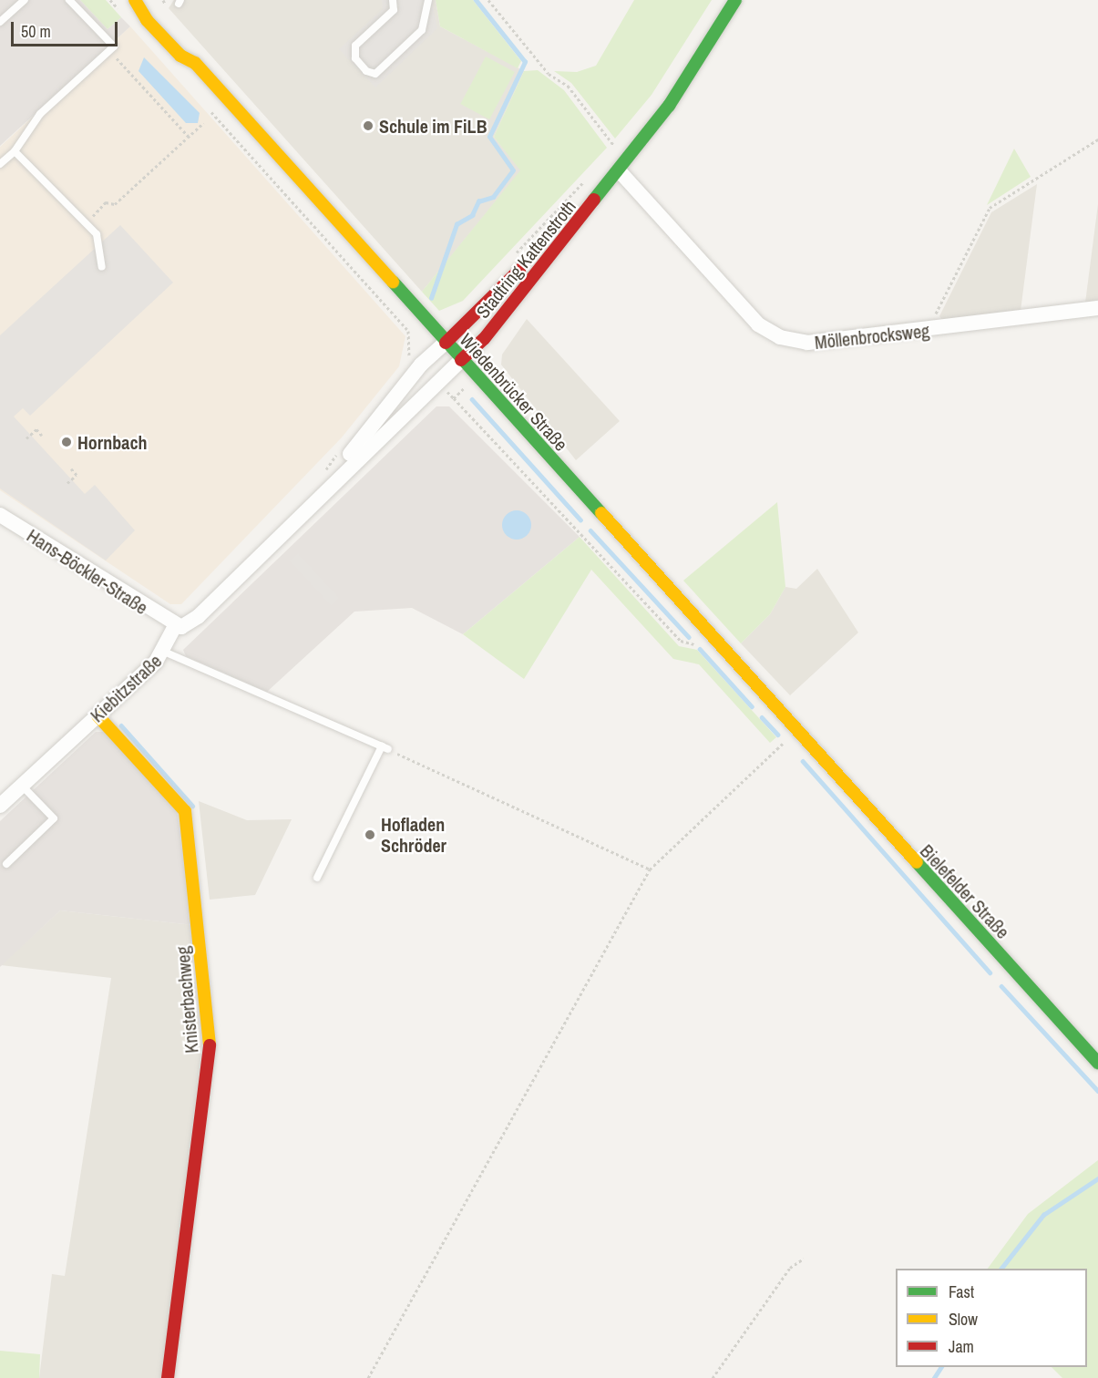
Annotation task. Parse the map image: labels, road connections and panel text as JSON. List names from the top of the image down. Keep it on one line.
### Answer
{"streets":{"main road":["Stadtring Kattenstroth","Wiedenbrücker Straße","Bielefelder Straße","Knisterbachweg"],"street":["Möllenbrocksweg","Hans-Böckler-Straße","Kiebitzstraße"]},"crossings":[["Stadtring Kattenstroth","Möllenbrocksweg"],["Stadtring Kattenstroth","Wiedenbrücker Straße"],["Wiedenbrücker Straße","Bielefelder Straße"],["Hans-Böckler-Straße","Kiebitzstraße"],["Kiebitzstraße","Knisterbachweg"]],"places":["Schule im FiLB","Hornbach","Hofladen Schröder"],"legend":["Fast","Slow","Jam"],"scale_bar":"50 m"}
